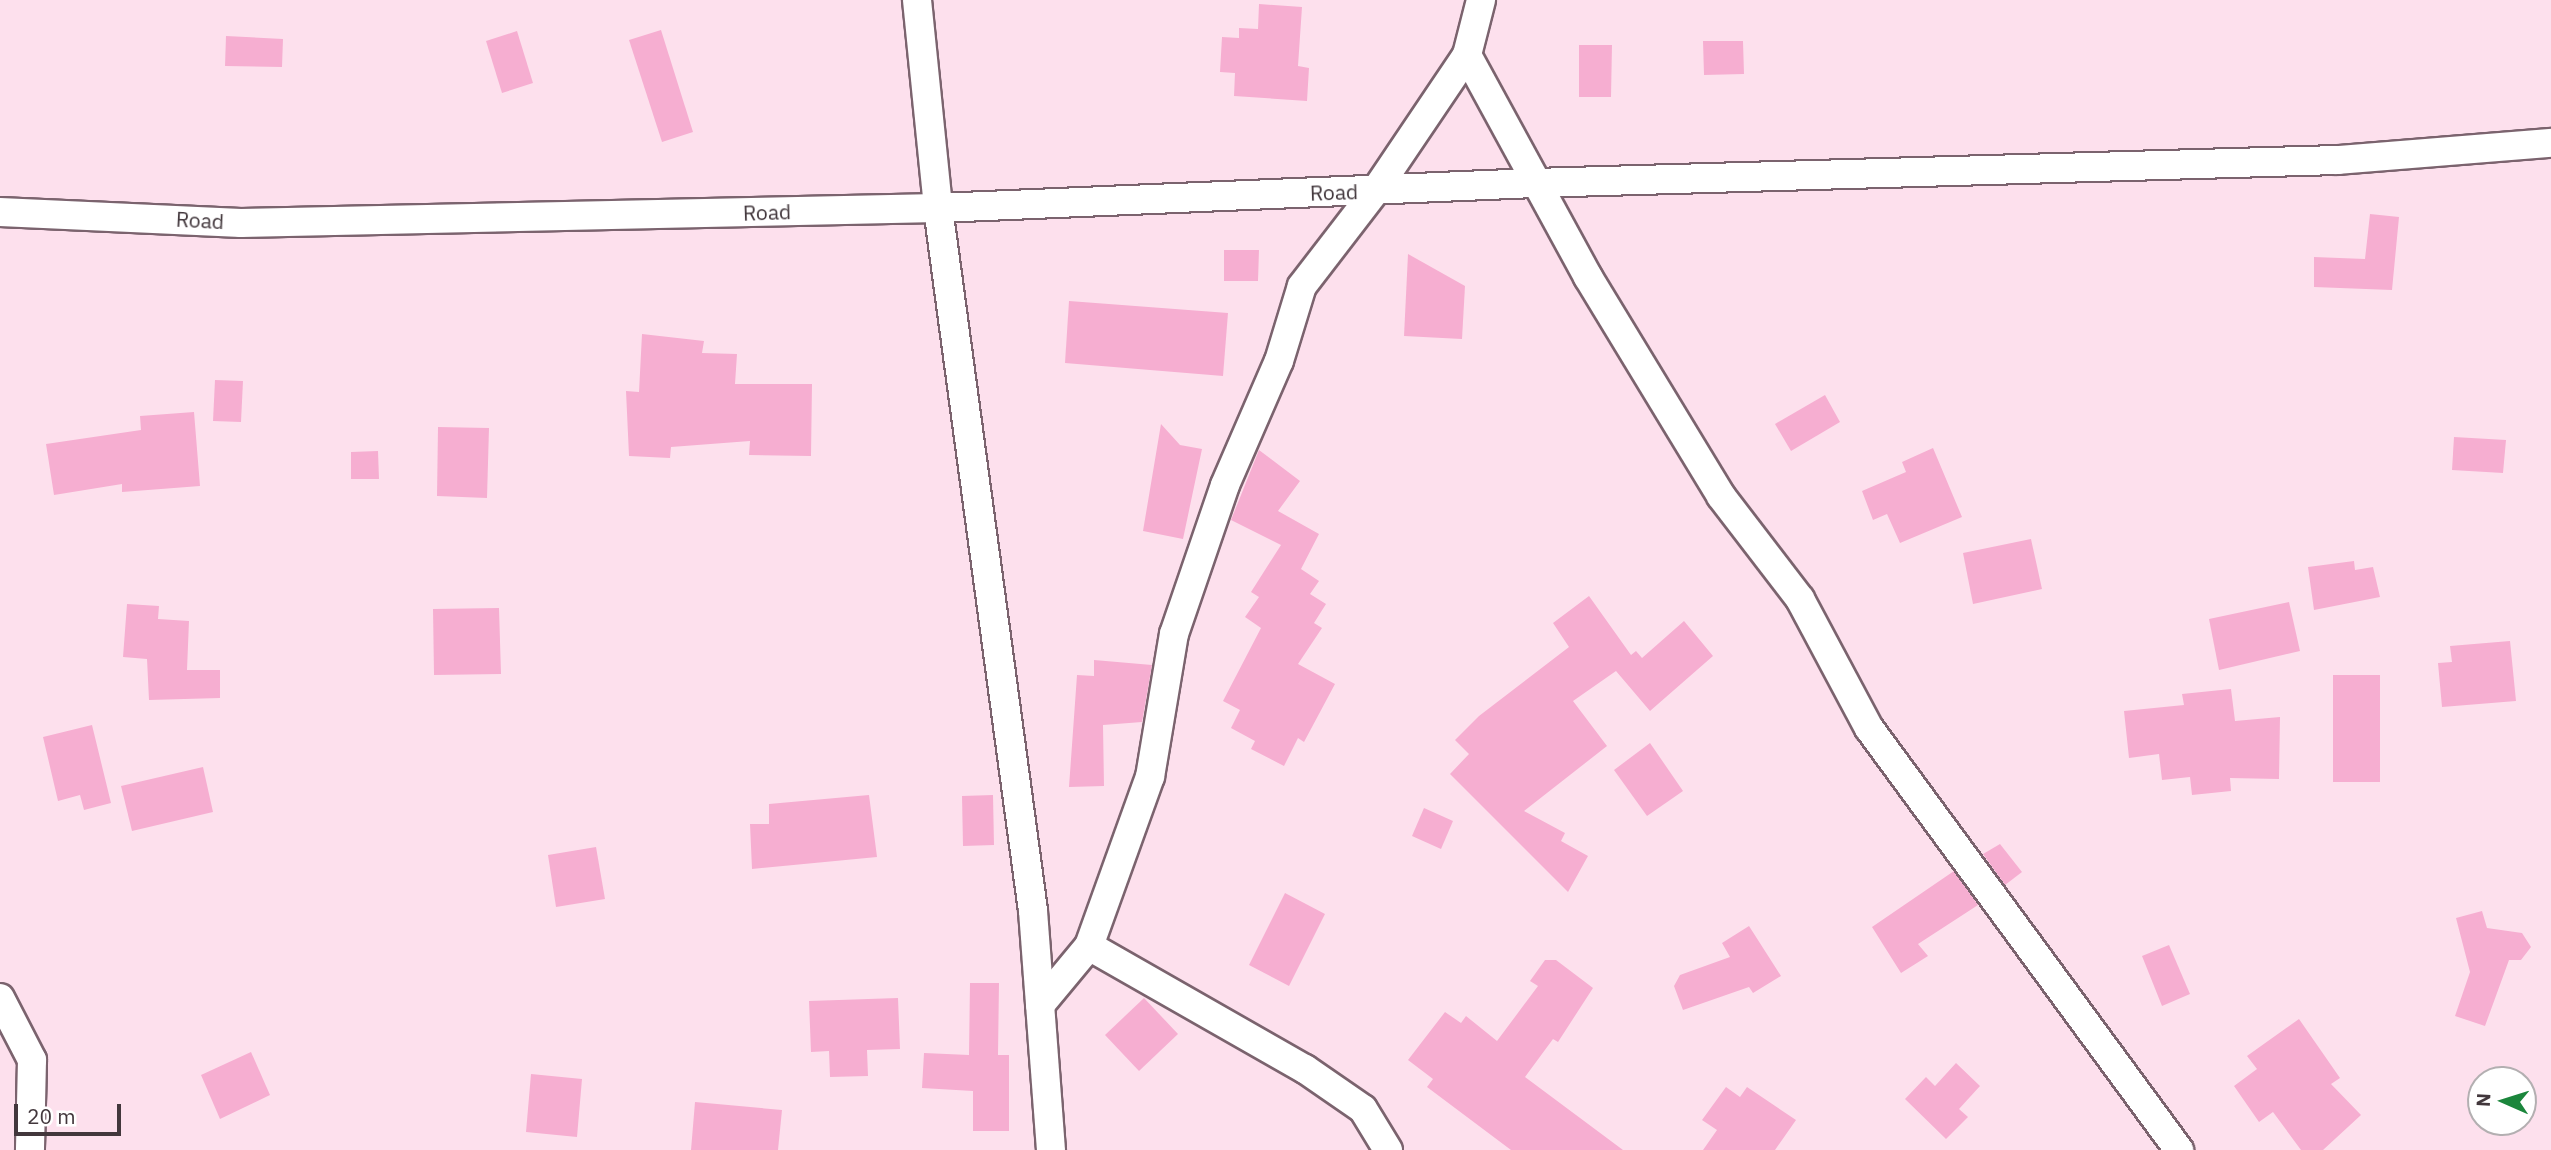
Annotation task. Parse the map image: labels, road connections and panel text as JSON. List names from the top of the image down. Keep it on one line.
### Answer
{"streets":{"street":["Road"]},"scale_bar":"20 m","north":"left"}
